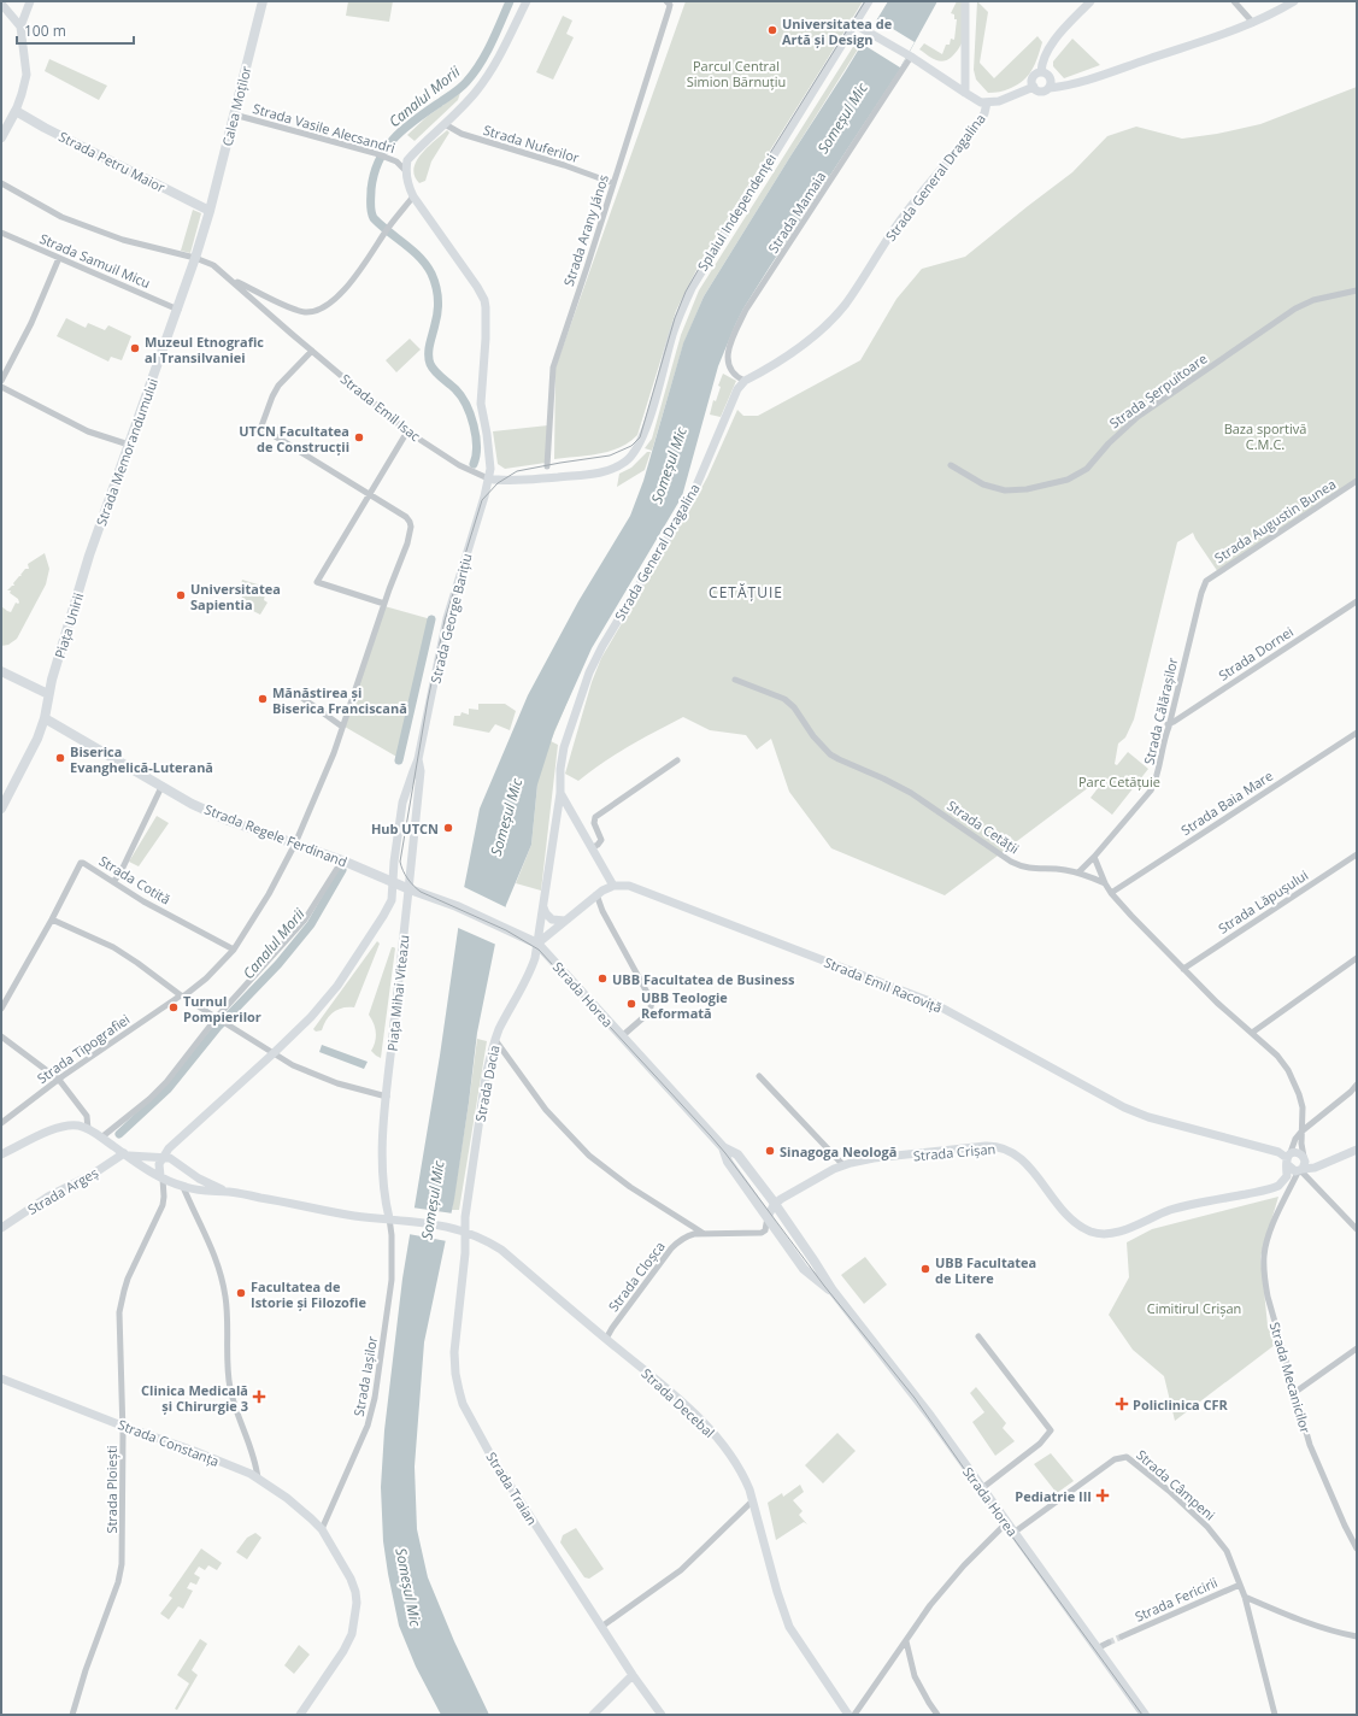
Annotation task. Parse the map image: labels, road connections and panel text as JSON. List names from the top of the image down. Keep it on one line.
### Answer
{"streets":{"main road":["Calea Moților","Strada Petru Maior","Strada Memorandumului","Piața Unirii","Strada Regele Ferdinand","Strada Horea"],"street":["Strada Vasile Alecsandri","Strada Nuferilor","Strada General Dragalina","Splaiul Independenței","Strada Mamaia","Strada Arany János","Strada Samuil Micu","Strada Șerpuitoare","Strada Emil Isac","Strada Augustin Bunea","Strada George Barițiu","Strada Dornei","Strada Călărașilor","Strada Baia Mare","Strada Cetății","Strada Cotită","Strada Lăpușului","Strada Emil Racoviță","Piața Mihai Viteazu","Strada Tipografiei","Strada Dacia","Strada Crișan","Strada Argeș","Strada Cloșca","Strada Iașilor","Strada Mecanicilor","Strada Decebal","Strada Constanța","Strada Câmpeni","Strada Traian","Strada Ploiești","Strada Fericirii"]},"crossings":[["Calea Moților","Strada Vasile Alecsandri"],["Calea Moților","Strada Petru Maior"],["Calea Moților","Strada Memorandumului"],["Strada Vasile Alecsandri","Strada George Barițiu"],["Strada Nuferilor","Strada Arany János"],["Strada Petru Maior","Strada Memorandumului"],["Strada General Dragalina","Strada Mamaia"],["Strada General Dragalina","Strada Horea"],["Strada General Dragalina","Strada Dacia"],["Splaiul Independenței","Strada Emil Isac"],["Strada Samuil Micu","Strada Memorandumului"],["Strada Emil Isac","Strada Memorandumului"],["Strada Emil Isac","Strada George Barițiu"],["Strada Emil Isac","Strada Tipografiei"],["Strada Memorandumului","Piața Unirii"],["Strada Augustin Bunea","Strada Călărașilor"],["Strada George Barițiu","Strada Regele Ferdinand"],["Strada George Barițiu","Piața Mihai Viteazu"],["Strada George Barițiu","Strada Horea"],["Piața Unirii","Strada Regele Ferdinand"],["Strada Dornei","Strada Călărașilor"],["Strada Călărașilor","Strada Cetății"],["Strada Regele Ferdinand","Piața Mihai Viteazu"],["Strada Regele Ferdinand","Strada Horea"],["Strada Regele Ferdinand","Strada Tipografiei"],["Strada Cotită","Strada Tipografiei"],["Strada Emil Racoviță","Strada Mecanicilor"],["Piața Mihai Viteazu","Strada Horea"],["Piața Mihai Viteazu","Strada Iașilor"],["Piața Mihai Viteazu","Strada Decebal"],["Strada Horea","Strada Dacia"],["Strada Horea","Strada Crișan"],["Strada Horea","Strada Cloșca"],["Strada Horea","Strada Câmpeni"],["Strada Dacia","Strada Decebal"],["Strada Dacia","Strada Traian"],["Strada Crișan","Strada Cloșca"],["Strada Crișan","Strada Mecanicilor"],["Strada Cloșca","Strada Decebal"],["Strada Iașilor","Strada Decebal"],["Strada Iașilor","Strada Constanța"],["Strada Decebal","Strada Traian"],["Strada Constanța","Strada Ploiești"],["Strada Câmpeni","Strada Fericirii"]],"districts":["CETĂȚUIE"],"water":["Canalul Morii","Someșul Mic"],"parks":["Parcul Central Simion Bărnuțiu","Baza sportivă C.M.C.","Parc Cetățuie","Cimitirul Crișan"],"places":{"other":["Universitatea de Artă și Design","Muzeul Etnografic al Transilvaniei","UTCN Facultatea de Construcții","Universitatea Sapientia","Mănăstirea și Biserica Franciscană","Biserica Evanghelică-Luterană","Hub UTCN","UBB Facultatea de Business","UBB Teologie Reformată","Turnul Pompierilor","Sinagoga Neologă","UBB Facultatea de Litere","Facultatea de Istorie și Filozofie"],"health":["Clinica Medicală și Chirurgie 3","Policlinica CFR","Pediatrie III"]},"scale_bar":"100 m"}
